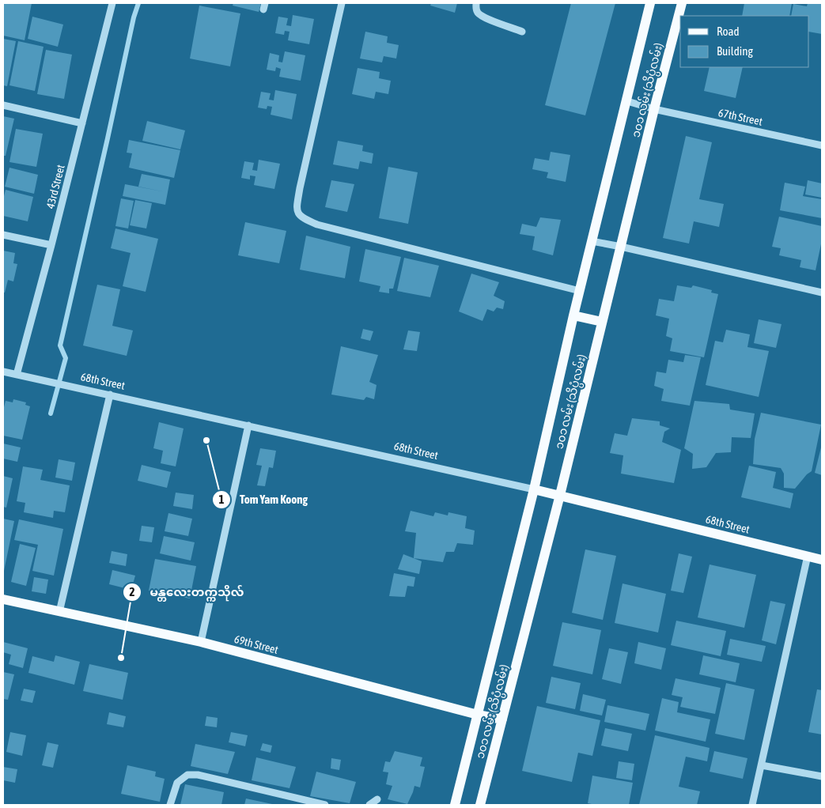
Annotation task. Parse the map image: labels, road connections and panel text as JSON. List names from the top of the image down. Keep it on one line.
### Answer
{"streets":{"main road":["၁၀၁ လမ်း (သိပ္ပံလမ်း)","68th Street","69th Street"],"street":["67th Street","43rd Street"]},"crossings":[["၁၀၁ လမ်း (သိပ္ပံလမ်း)","67th Street"],["၁၀၁ လမ်း (သိပ္ပံလမ်း)","68th Street"],["၁၀၁ လမ်း (သိပ္ပံလမ်း)","69th Street"],["43rd Street","68th Street"]],"places":["Tom Yam Koong","မန္တလေးတက္ကသိုလ်"],"legend":["Road","Building"]}
